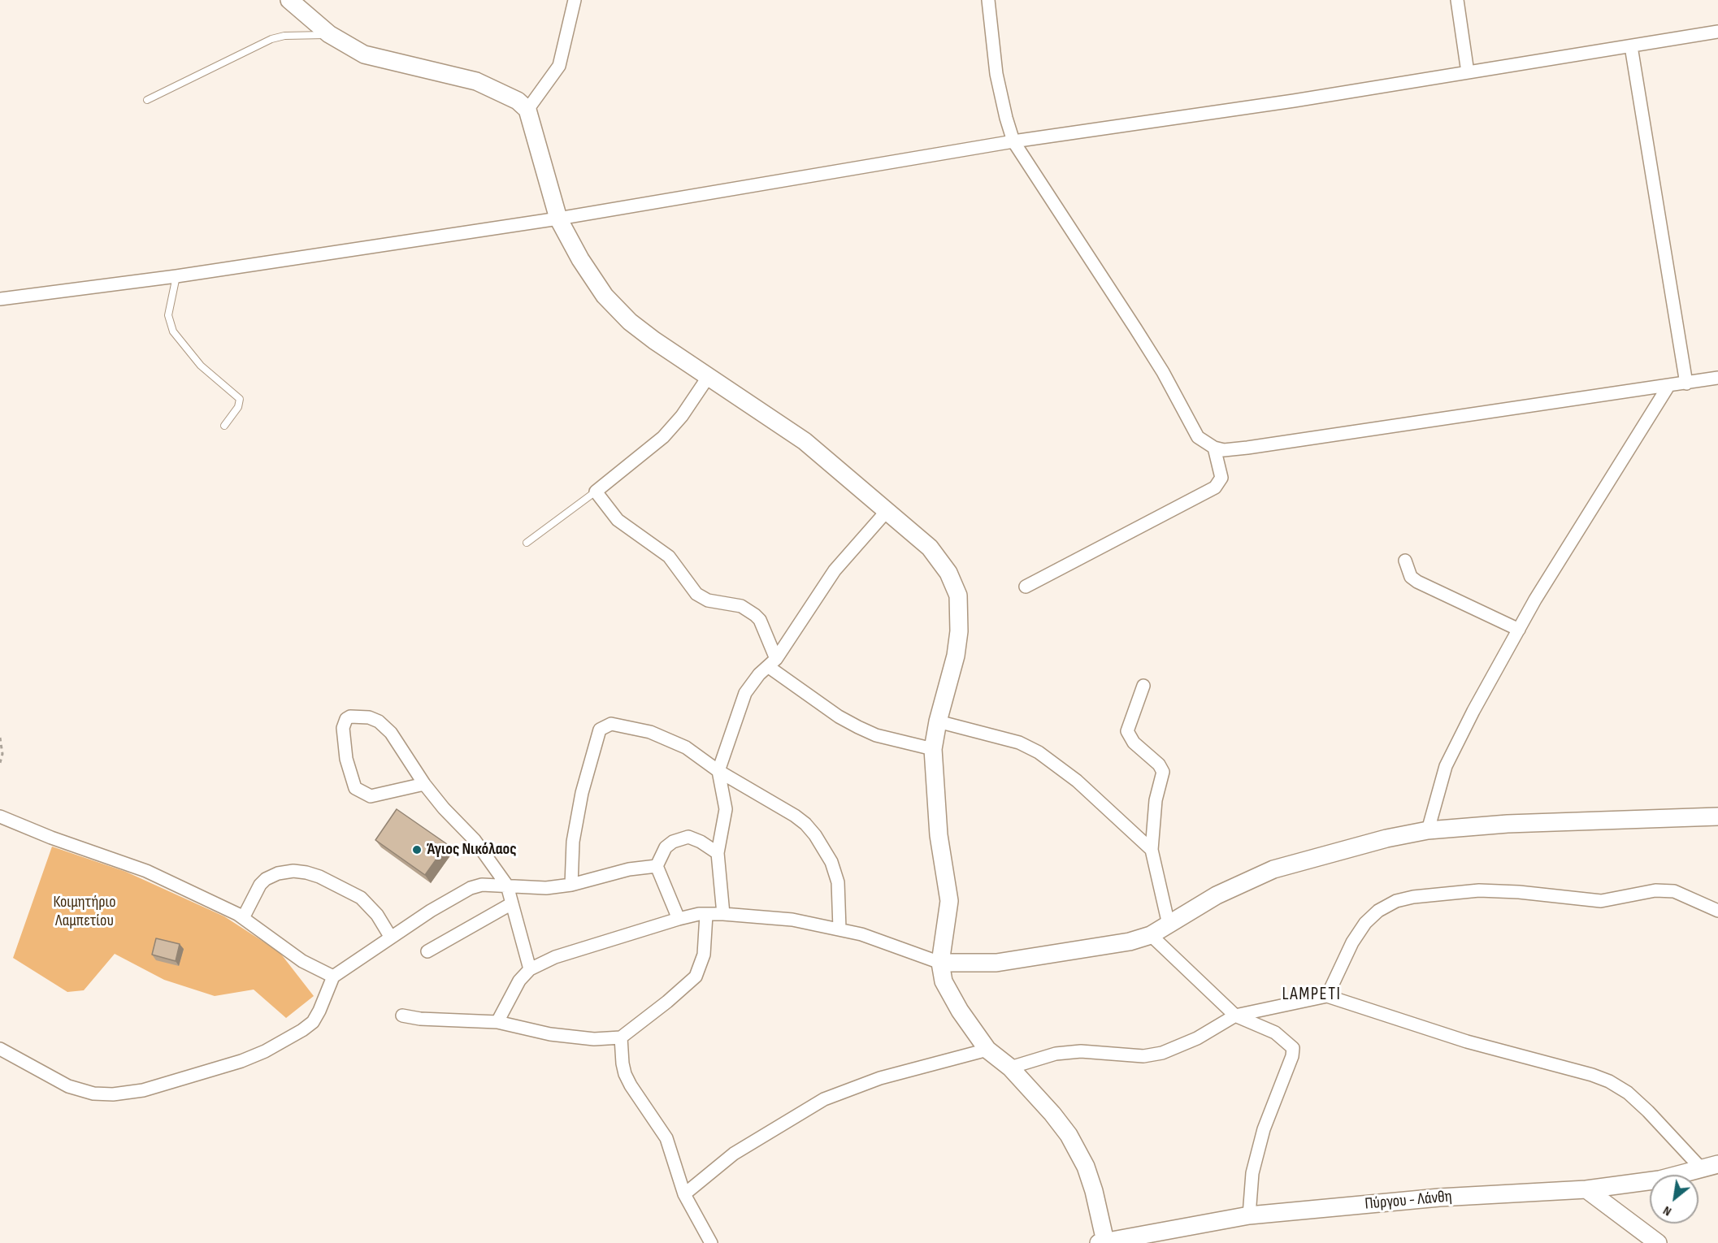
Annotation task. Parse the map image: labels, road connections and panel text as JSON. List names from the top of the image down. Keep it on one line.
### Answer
{"streets":{"street":["Πύργου - Λάνθη"]},"districts":["LAMPETI"],"parks":["Κοιμητήριο Λαμπετίου"],"places":["Άγιος Νικόλαος"],"north":"bottom left"}
